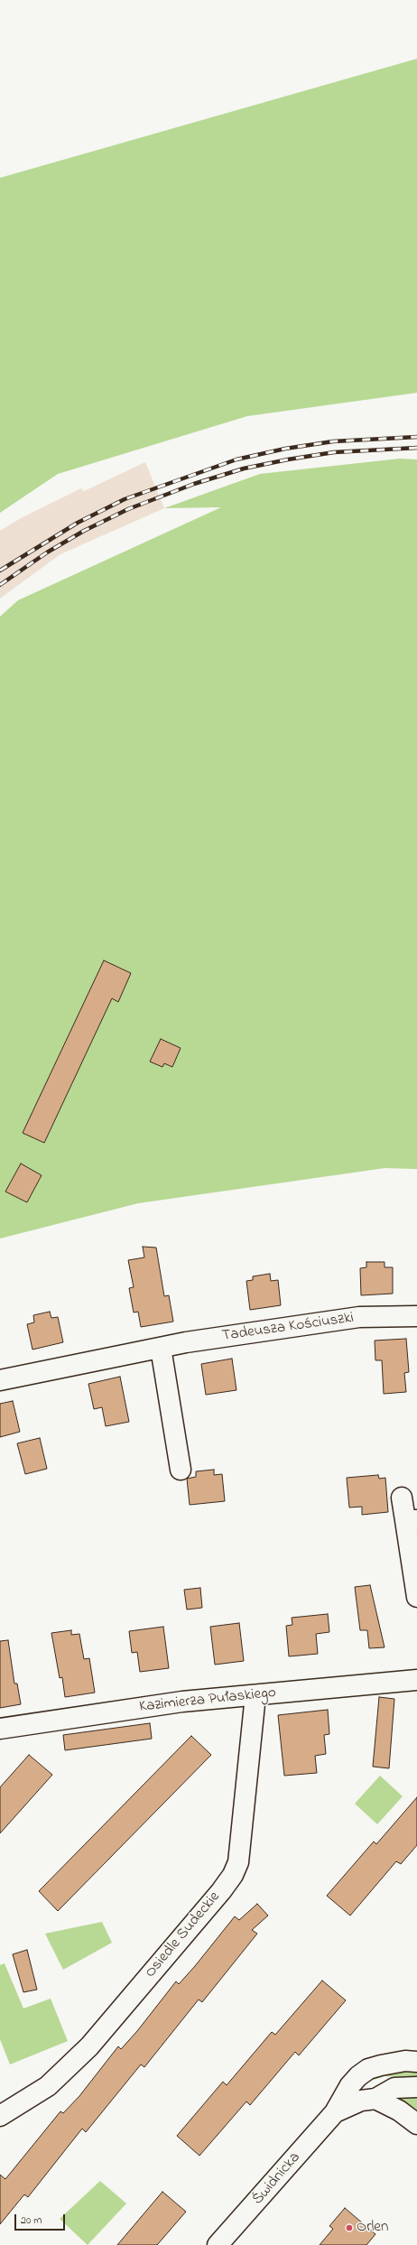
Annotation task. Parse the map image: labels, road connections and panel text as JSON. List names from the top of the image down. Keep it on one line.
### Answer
{"streets":{"street":["Tadeusza Kościuszki","Kazimierza Pułaskiego","Osiedle Sudeckie","Świdnicka"]},"crossings":[["Kazimierza Pułaskiego","Osiedle Sudeckie"]],"places":["Orlen"],"scale_bar":"20 m"}
